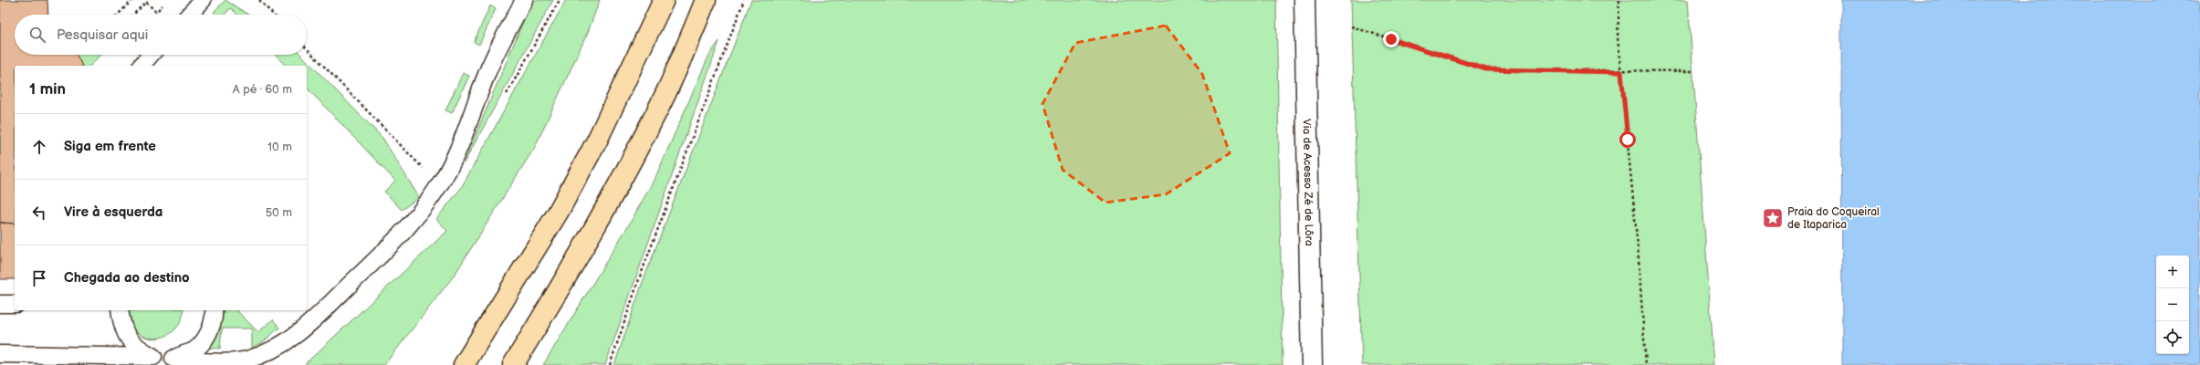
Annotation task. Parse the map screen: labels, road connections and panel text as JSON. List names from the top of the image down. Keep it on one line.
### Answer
{"streets":{"street":["Via de Acesso Zé de Lôra"]},"places":{"place":["Praia do Coqueiral de Itaparica"]},"page":{"search":"Pesquisar aqui","heading":["1 min","A pé · 60 m"],"list":[["Siga em frente","10 m"],["Vire à esquerda","50 m"],"Chegada ao destino"],"map_buttons":["+","−"]}}
